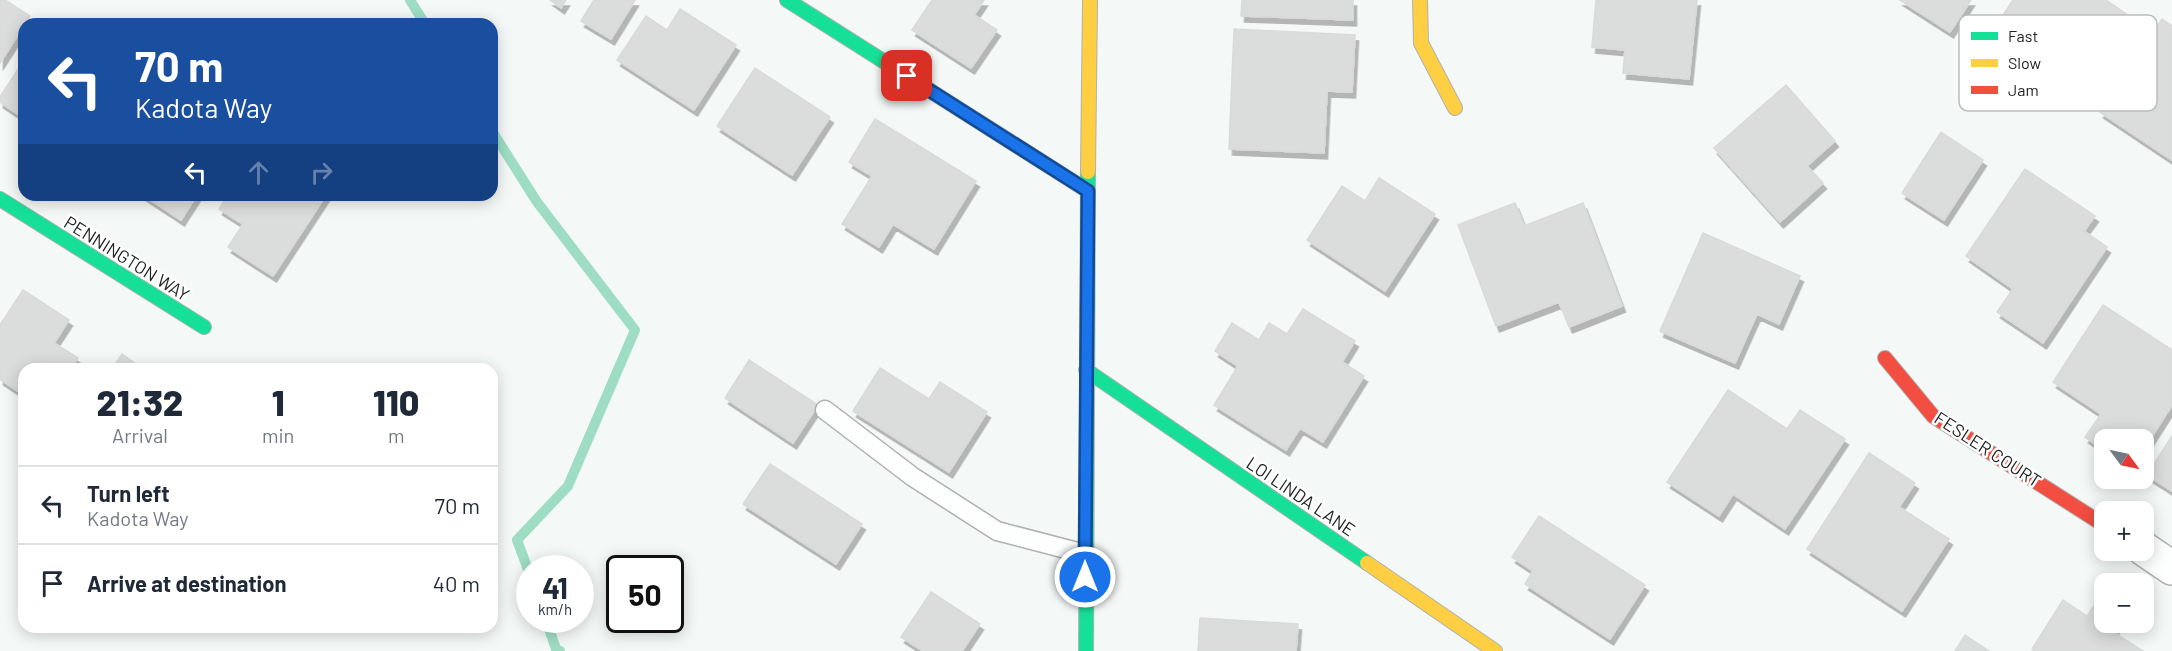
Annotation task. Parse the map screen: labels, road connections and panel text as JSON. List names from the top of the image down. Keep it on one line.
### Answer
{"streets":{"street":["PENNINGTON WAY","FESLER COURT","LOI LINDA LANE"]},"legend":["Fast","Slow","Jam"],"north":"bottom right","page":{"turn":["70 m","Kadota Way"],"eta":["21:32","Arrival","1","min","110","m"],"map_buttons":["+","−"],"list":[{"name":"Turn left","note":"Kadota Way","value":"70 m"},{"name":"Arrive at destination","value":"40 m"}],"speed":"41 km/h","limit":"50"}}
